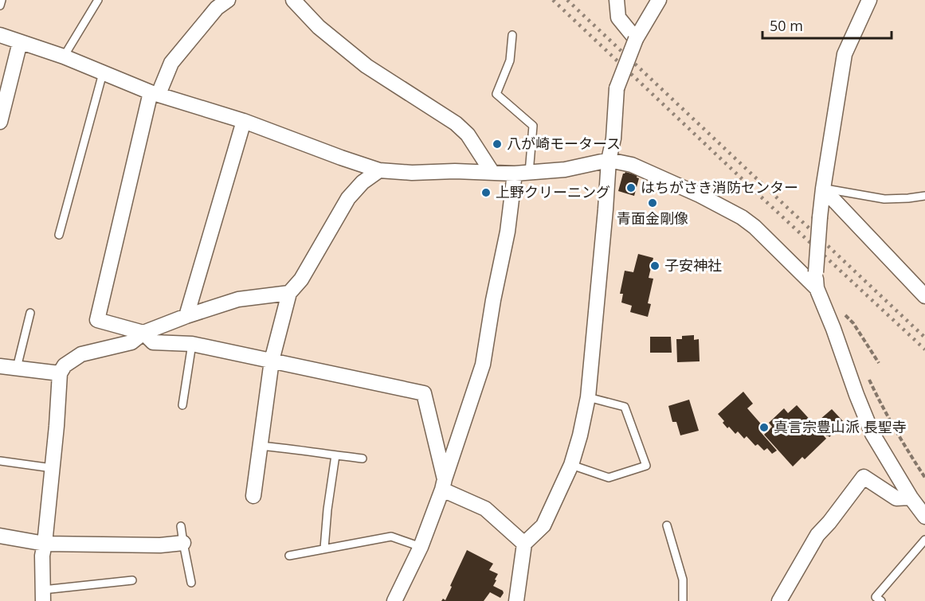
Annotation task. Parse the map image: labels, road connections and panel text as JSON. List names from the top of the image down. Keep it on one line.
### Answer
{"places":["八が崎モータース","はちがさき消防センター","上野クリーニング","青面金剛像","子安神社","真言宗豊山派 長聖寺"],"scale_bar":"50 m"}
